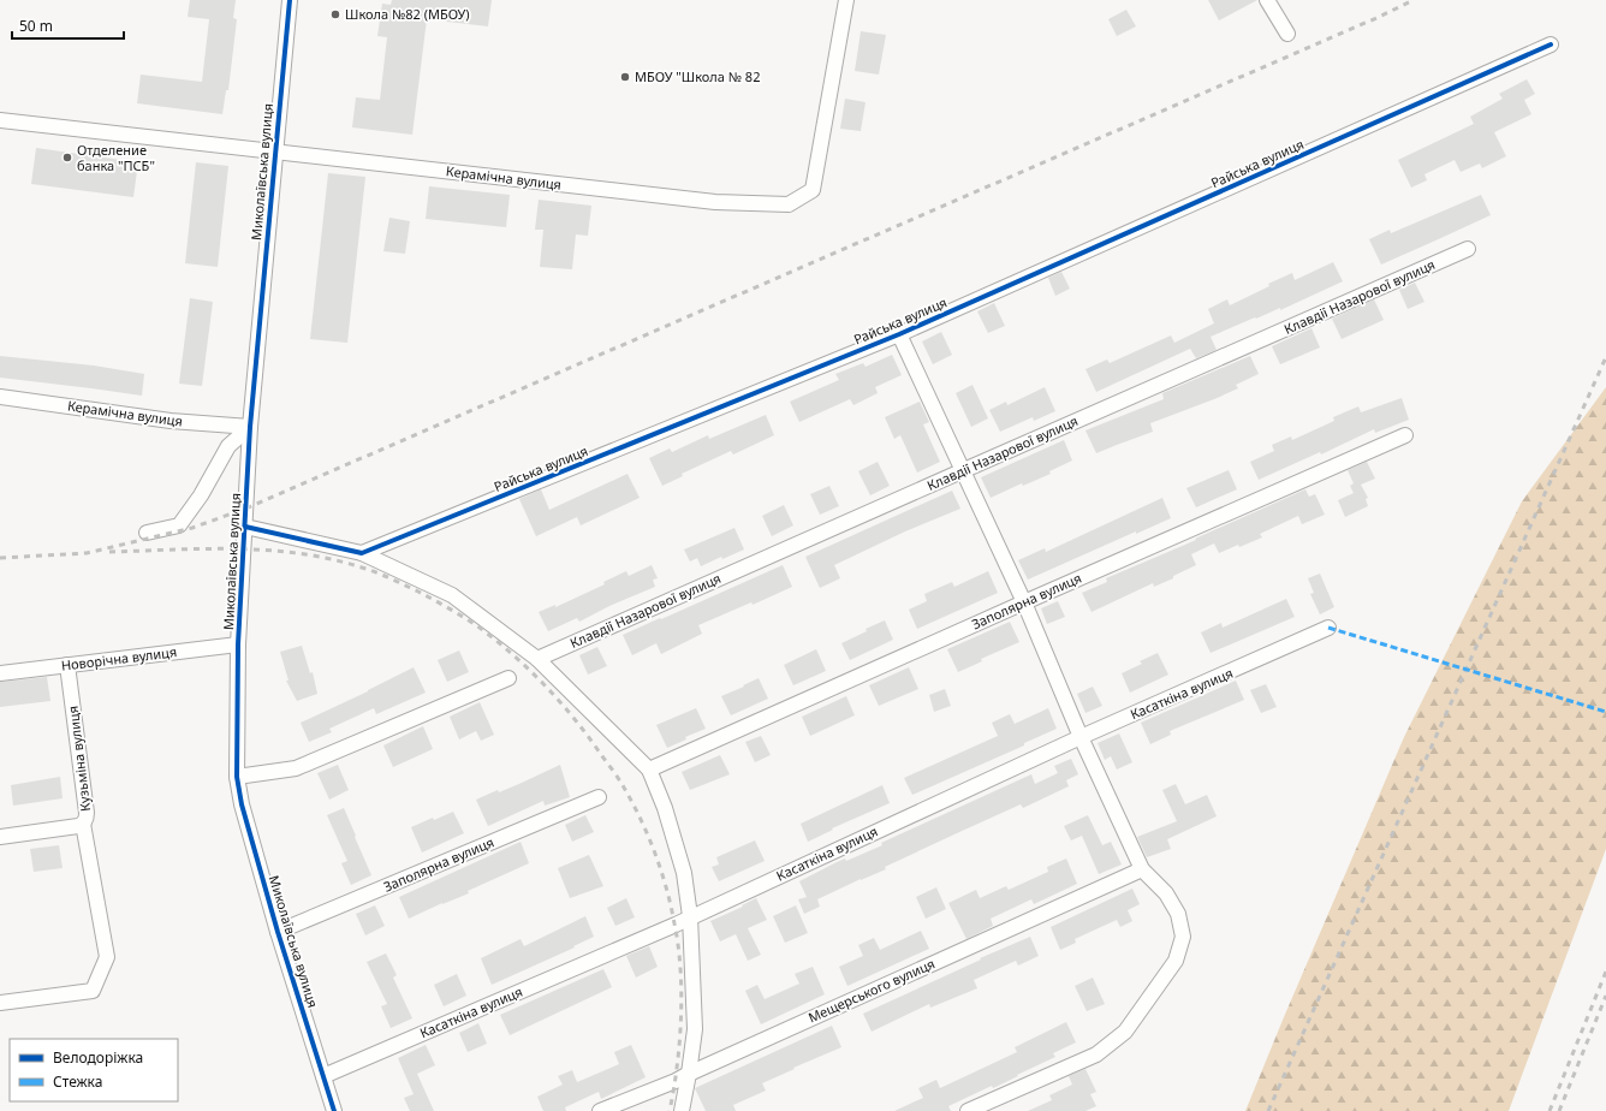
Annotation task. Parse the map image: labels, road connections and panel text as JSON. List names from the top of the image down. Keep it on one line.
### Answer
{"streets":{"street":["Райська вулиця","Миколаївська вулиця","Керамічна вулиця","Клавдії Назарової вулиця","Заполярна вулиця","Новорічна вулиця","Касаткіна вулиця","Кузьміна вулиця","Мещерського вулиця"]},"crossings":[["Миколаївська вулиця","Керамічна вулиця"],["Миколаївська вулиця","Заполярна вулиця"],["Миколаївська вулиця","Новорічна вулиця"],["Миколаївська вулиця","Касаткіна вулиця"],["Новорічна вулиця","Кузьміна вулиця"]],"places":["Школа №82 (МБОУ)","МБОУ \"Школа № 82","Отделение банка \"ПСБ\""],"legend":["Велодоріжка","Стежка"],"scale_bar":"50 m"}
